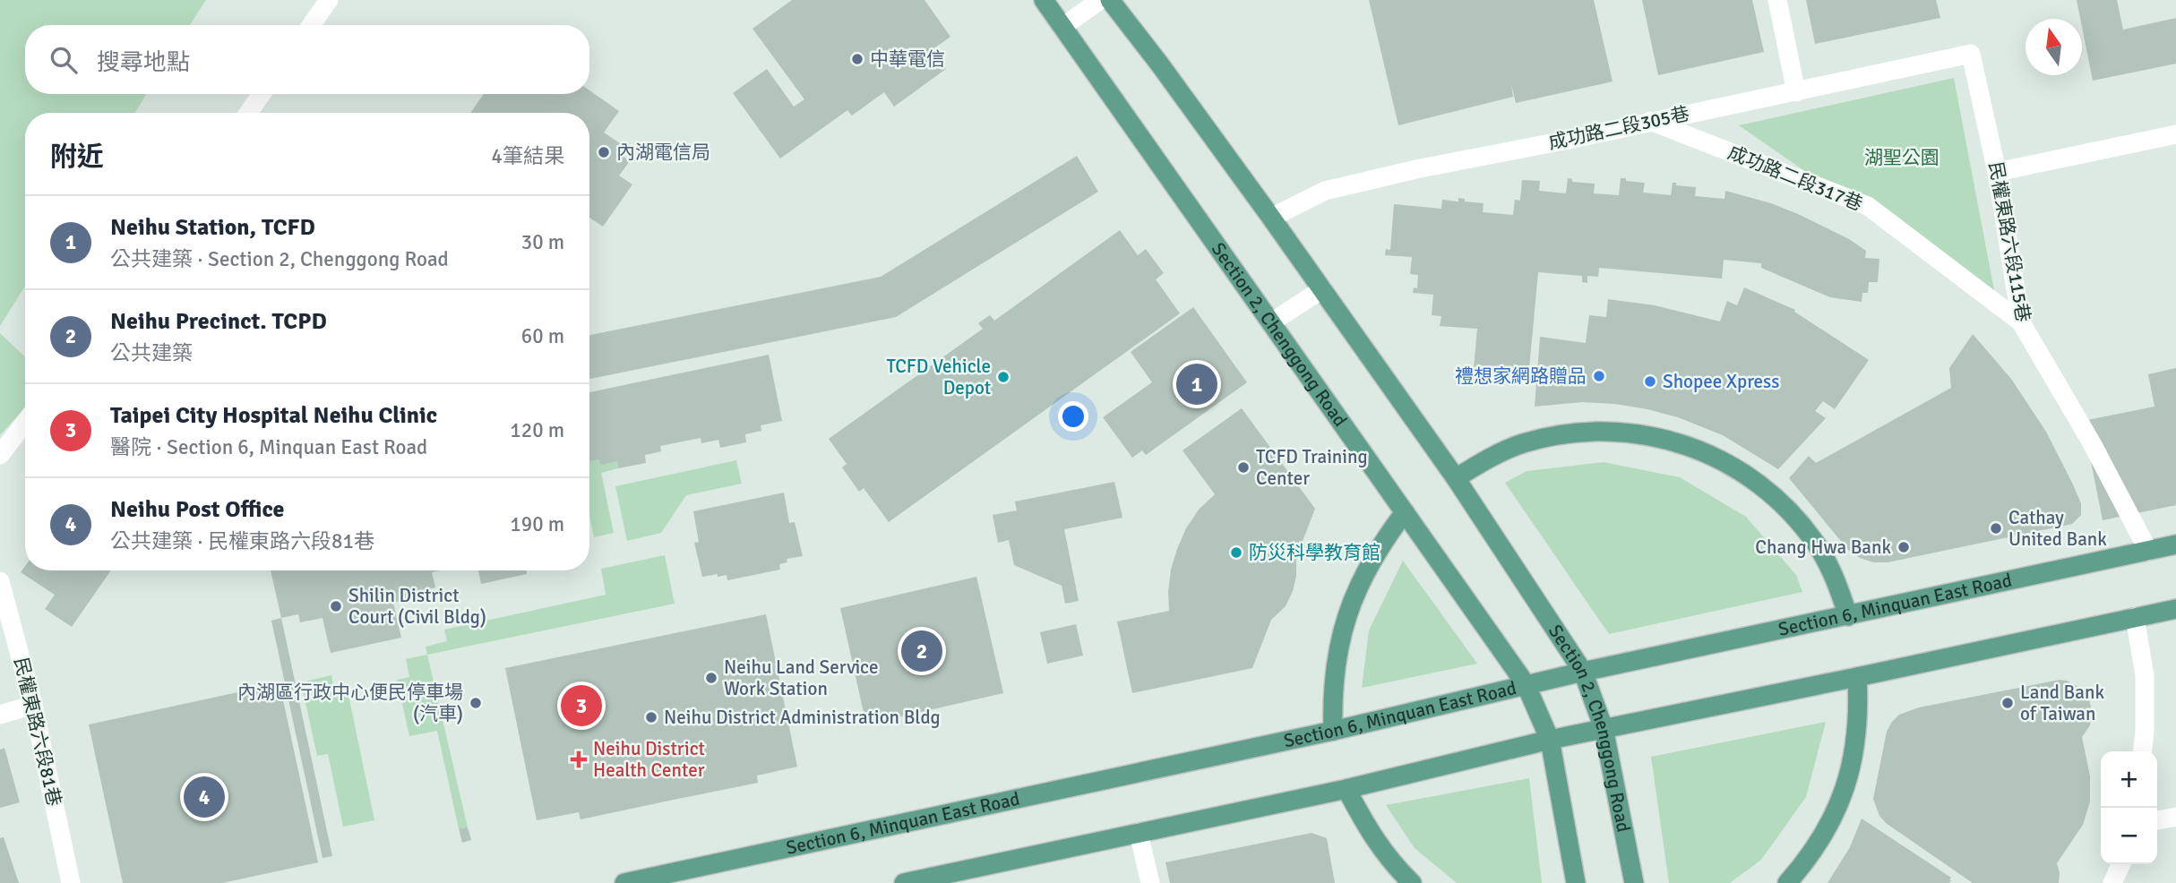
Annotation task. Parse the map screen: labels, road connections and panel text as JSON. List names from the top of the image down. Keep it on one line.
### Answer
{"streets":{"main road":["Section 2, Chenggong Road","Section 6, Minquan East Road"],"street":["成功路二段305巷","成功路二段317巷","民權東路六段115巷","民權東路六段81巷"]},"crossings":[["成功路二段305巷","成功路二段317巷"],["成功路二段305巷","民權東路六段115巷"],["成功路二段305巷","Section 2, Chenggong Road"],["成功路二段317巷","民權東路六段115巷"],["民權東路六段115巷","Section 6, Minquan East Road"],["Section 2, Chenggong Road","Section 6, Minquan East Road"]],"parks":["湖聖公園"],"places":{"other":["中華電信","內湖電信局","禮想家網路贈品","TCFD Vehicle Depot","Shopee Xpress","TCFD Training Center","Cathay United Bank","Chang Hwa Bank","防災科學教育館","Shilin District Court (Civil Bldg)","Neihu Land Service Work Station","內湖區行政中心便民停車場 (汽車)","Land Bank of Taiwan","Neihu District Administration Bldg"],"health":["Neihu District Health Center"]},"north":"top","page":{"search":"搜尋地點","heading":["附近","4筆結果"],"list":[{"mark":"1","name":"Neihu Station, TCFD","note":"公共建築 · Section 2, Chenggong Road","value":"30 m"},{"mark":"2","name":"Neihu Precinct. TCPD","note":"公共建築","value":"60 m"},{"mark":"3","name":"Taipei City Hospital Neihu Clinic","note":"醫院 · Section 6, Minquan East Road","value":"120 m"},{"mark":"4","name":"Neihu Post Office","note":"公共建築 · 民權東路六段81巷","value":"190 m"}],"pins":["1","2","3","4"],"map_buttons":["+","−"]}}
